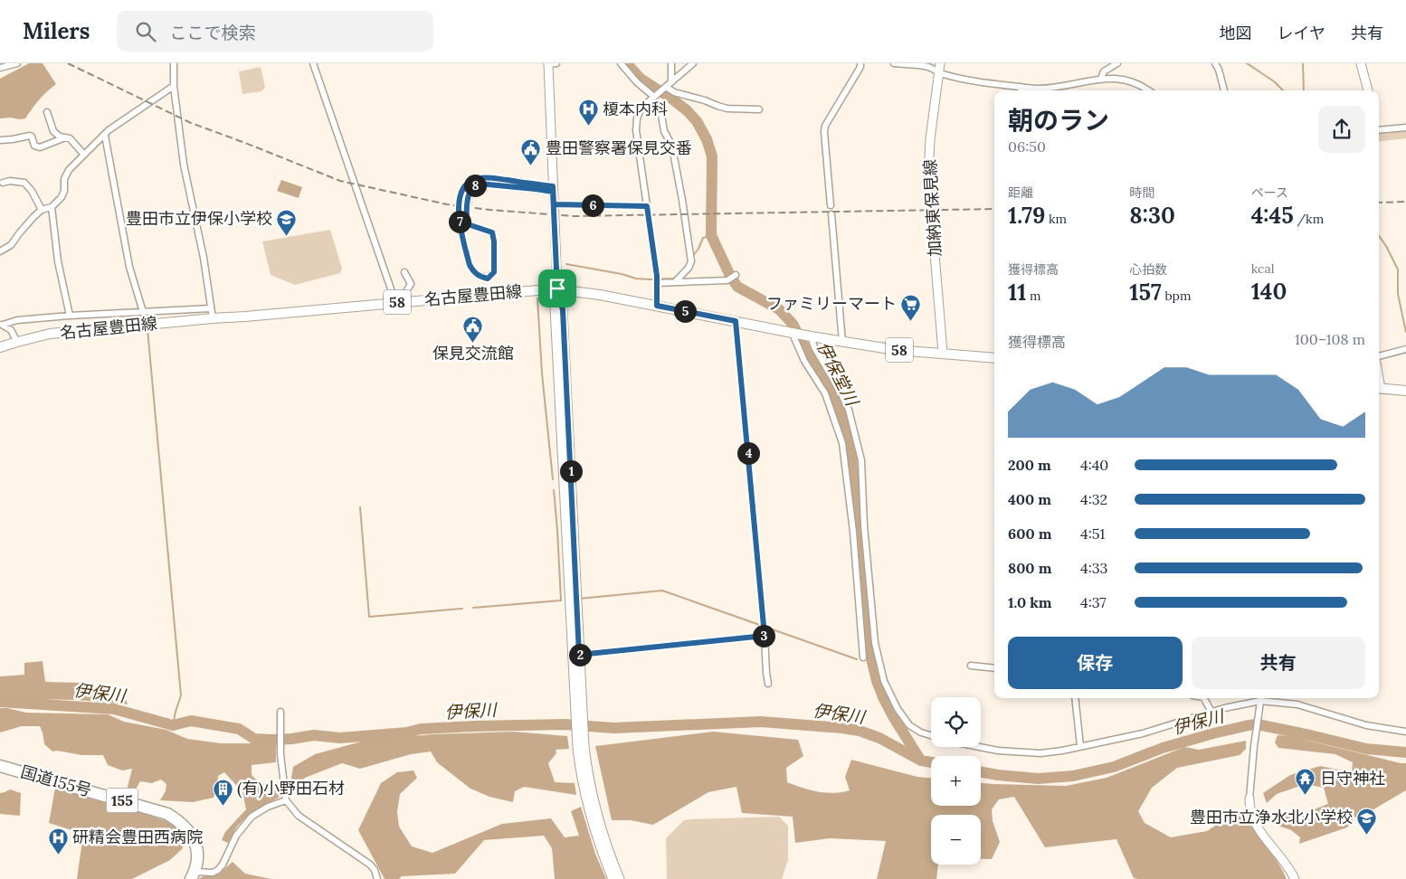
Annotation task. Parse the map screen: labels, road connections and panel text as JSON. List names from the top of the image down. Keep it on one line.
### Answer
{"streets":{"highway":["国道155号","155"],"main road":["名古屋豊田線","58"],"street":["加納東保見線"]},"crossings":[["加納東保見線","名古屋豊田線"]],"water":["伊保堂川","伊保川"],"places":{"hospital":["榎本内科","研精会豊田西病院"],"public building":["豊田警察署保見交番","保見交流館"],"school or university":["豊田市立伊保小学校","豊田市立浄水北小学校"],"supermarket":["ファミリーマート"],"temple":["日守神社"],"building":["(有)小野田石材"]},"page":{"header":"Milers","search":"ここで検索","nav":["地図","レイヤ","共有"],"heading":["朝のラン","06:50"],"stats":[["距離","1.79 km"],["時間","8:30"],["ペース","4:45 /km"],["獲得標高","11 m"],["心拍数","157 bpm"],["kcal","140"]],"pins":["8","6","7","5","4","1","3","2"],"chart":["獲得標高","100–108 m"],"list":[{"name":"200 m","note":"4:40"},{"name":"400 m","note":"4:32"},{"name":"600 m","note":"4:51"},{"name":"800 m","note":"4:33"},{"name":"1.0 km","note":"4:37"}],"buttons":["保存","共有"],"map_buttons":["+","−"]}}
